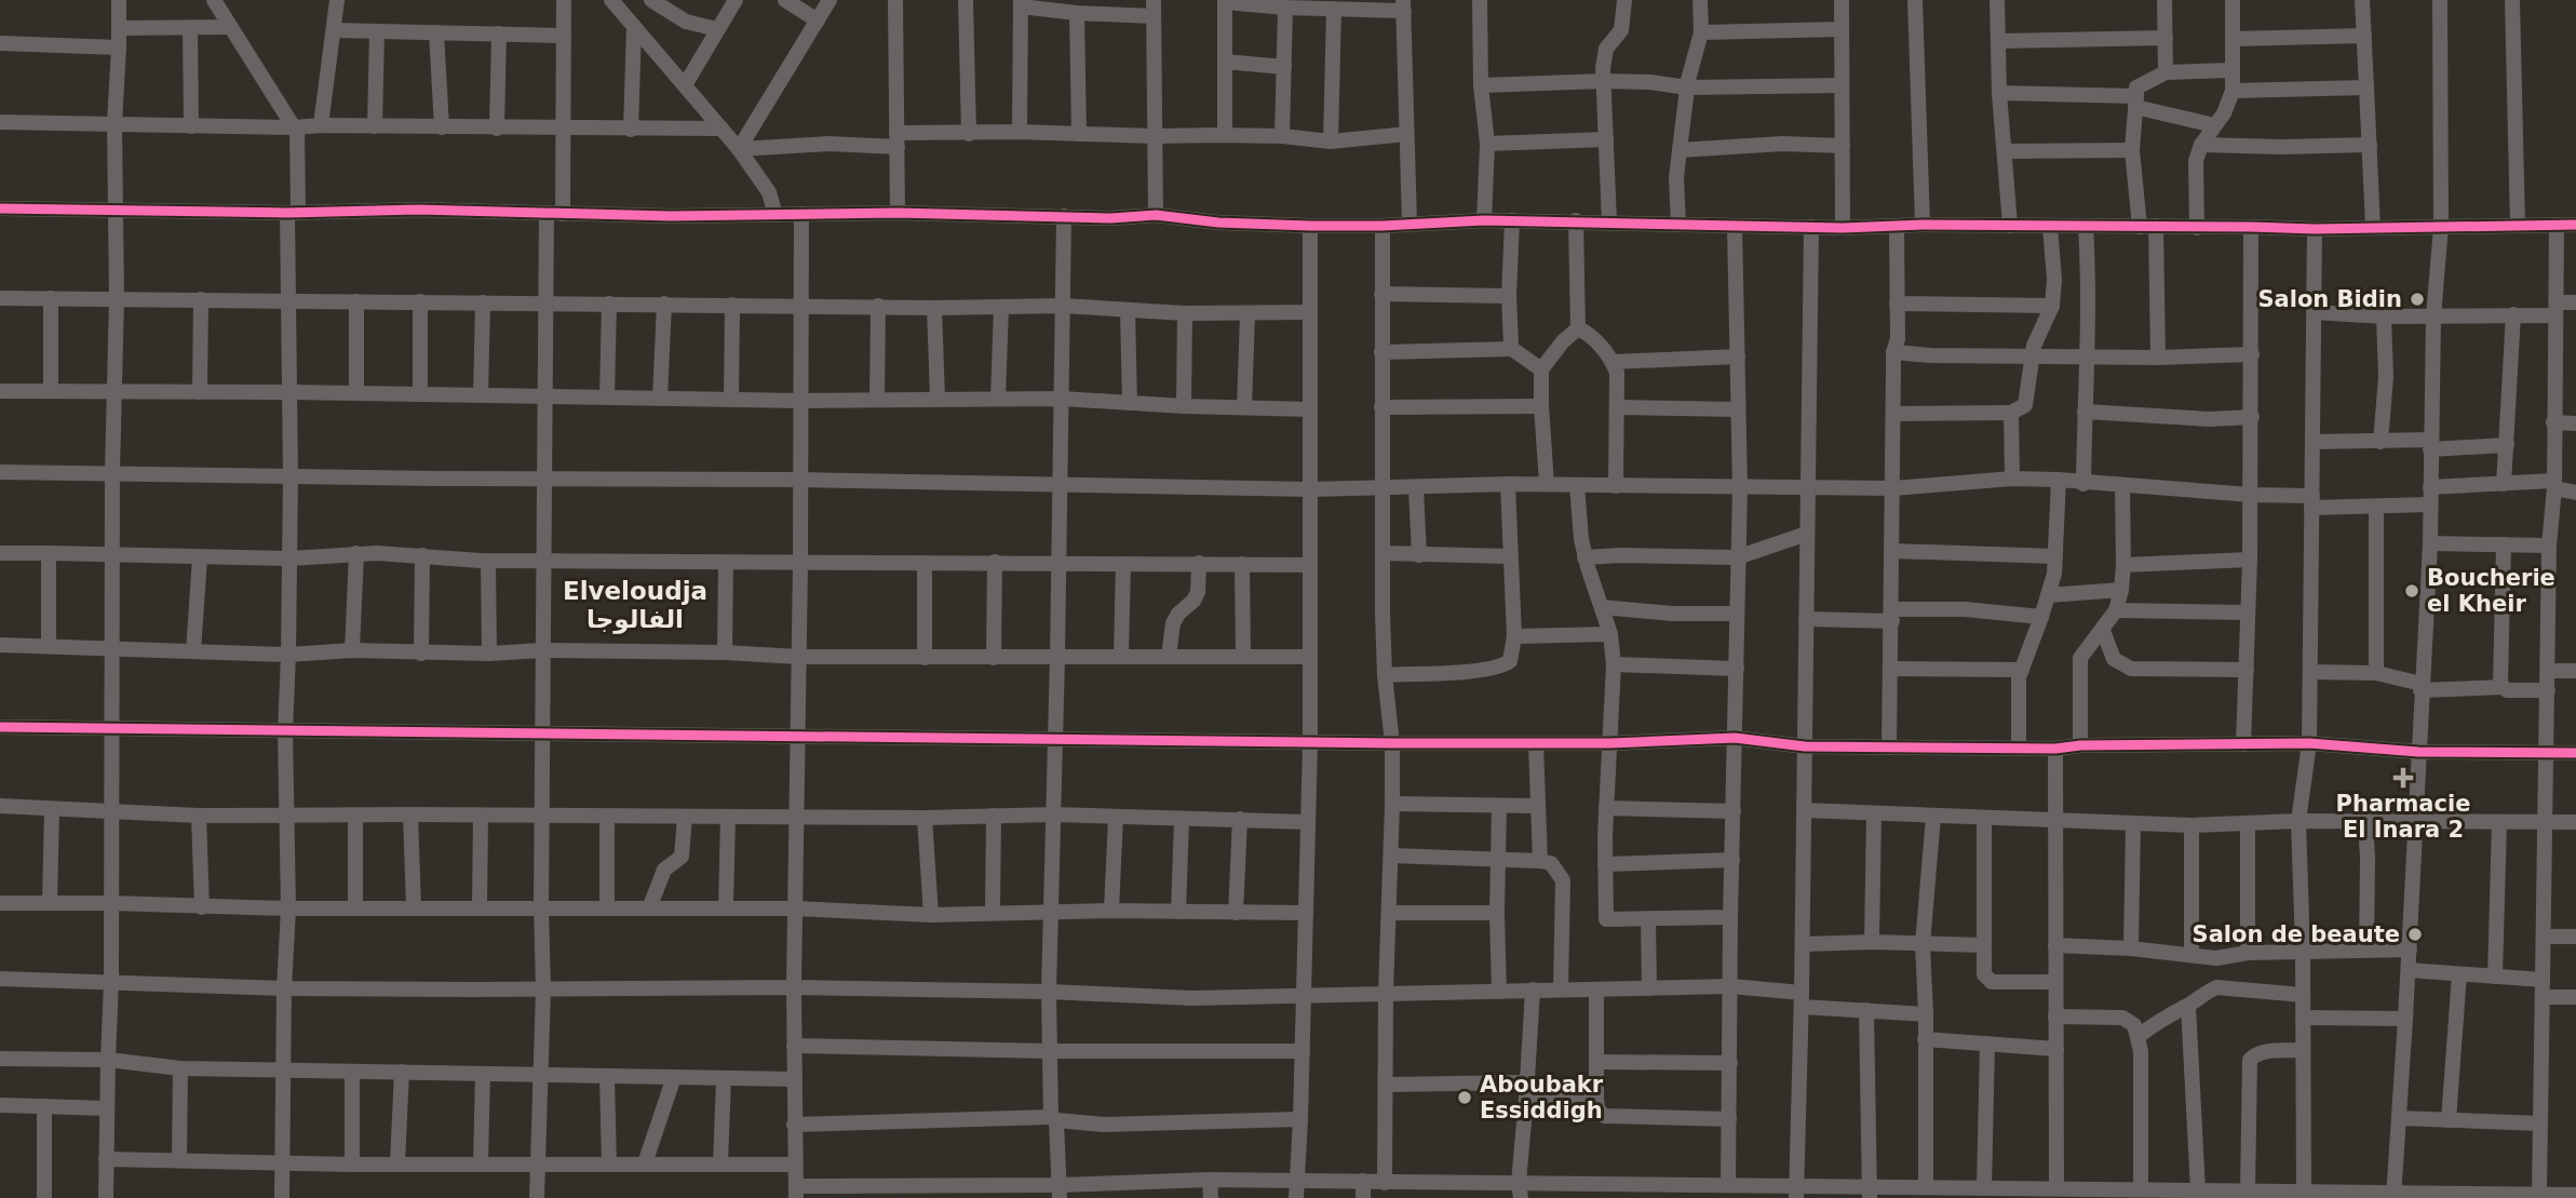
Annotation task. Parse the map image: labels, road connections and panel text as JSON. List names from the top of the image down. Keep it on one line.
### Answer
{"districts":["Elveloudja الفالوجا"],"places":{"other":["Salon Bidin","Boucherie el Kheir","Salon de beaute","Aboubakr Essiddigh"],"health":["Pharmacie El Inara 2"]}}
